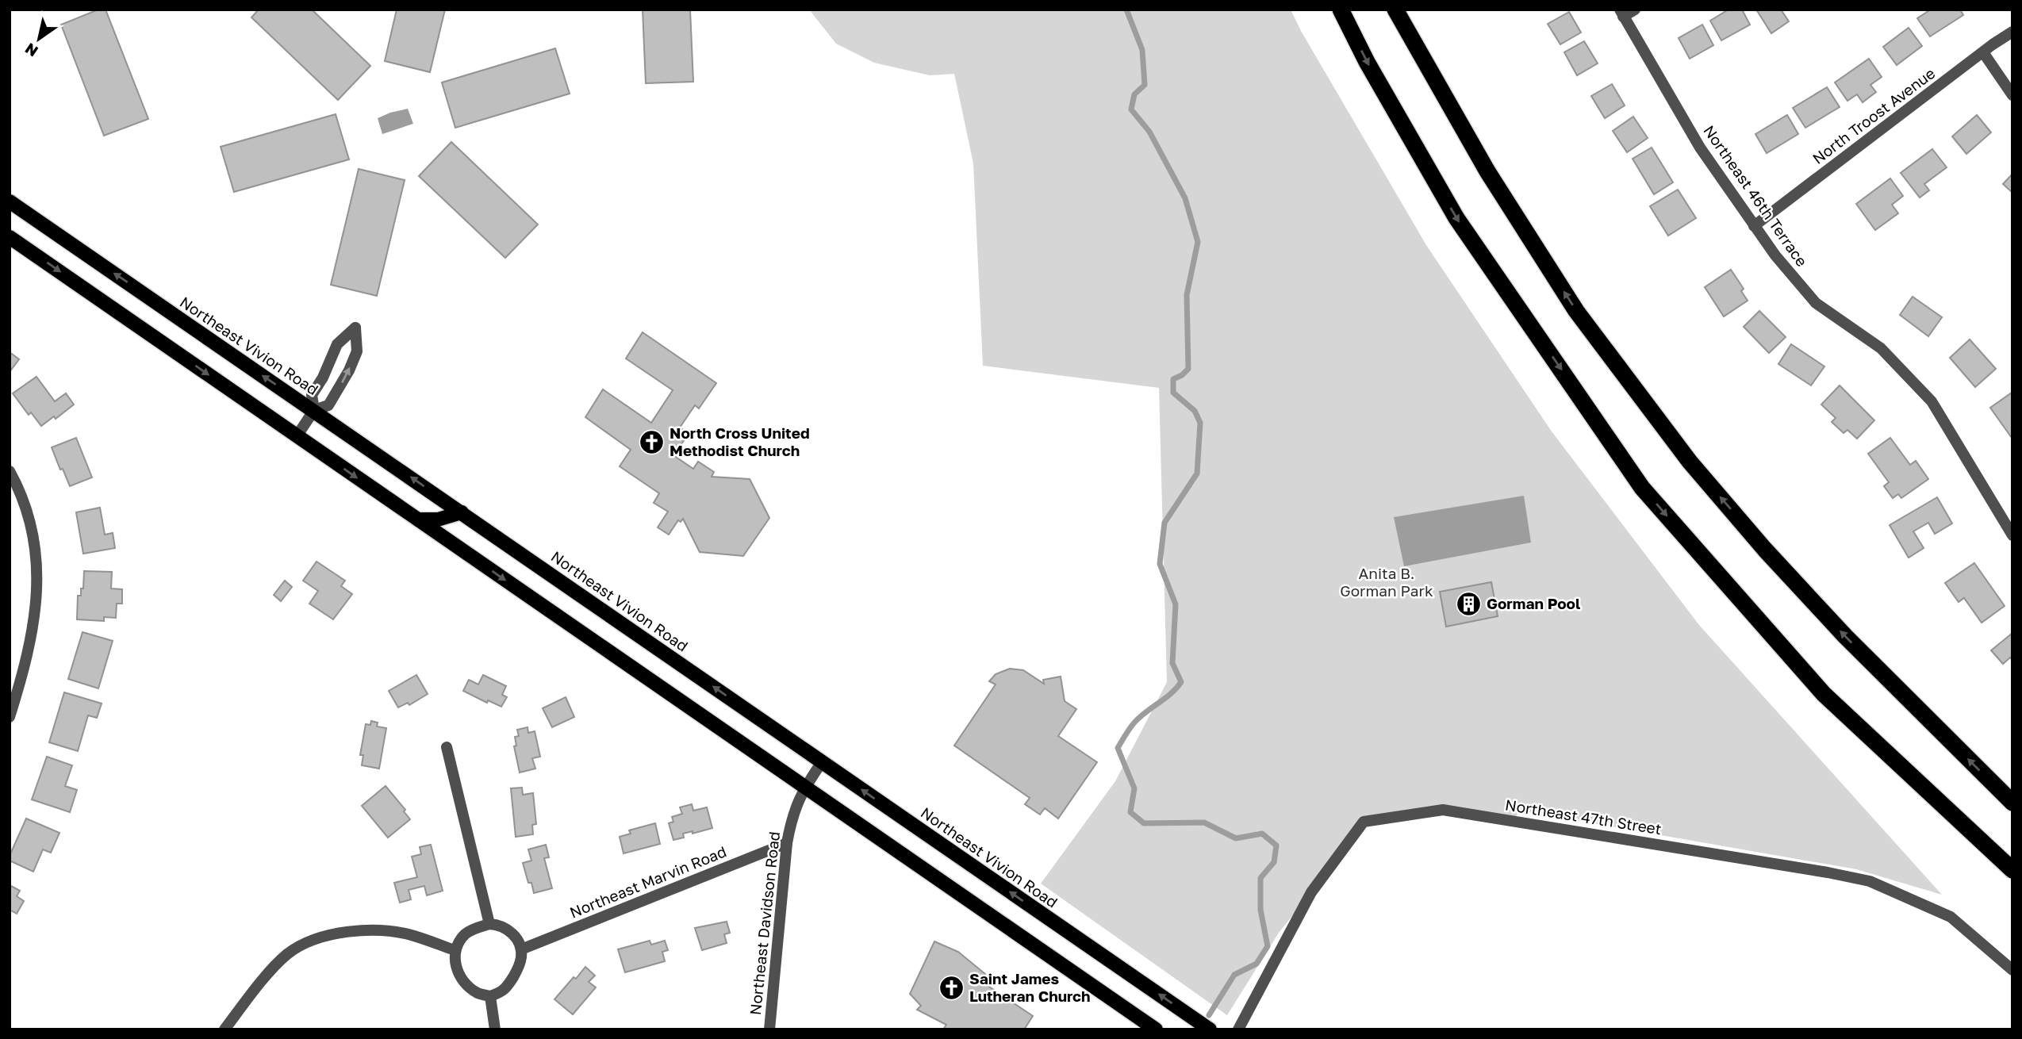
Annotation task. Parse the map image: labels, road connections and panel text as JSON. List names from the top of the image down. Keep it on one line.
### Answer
{"streets":{"main road":["Northeast Vivion Road"],"street":["North Troost Avenue","Northeast 46th Terrace","Northeast 47th Street","Northeast Marvin Road","Northeast Davidson Road"]},"crossings":[["North Troost Avenue","Northeast 46th Terrace"],["Northeast Vivion Road","Northeast Davidson Road"],["Northeast Marvin Road","Northeast Davidson Road"]],"parks":["Anita B. Gorman Park"],"places":{"church":["North Cross United Methodist Church","Saint James Lutheran Church"],"building":["Gorman Pool"]},"north":"bottom left"}
